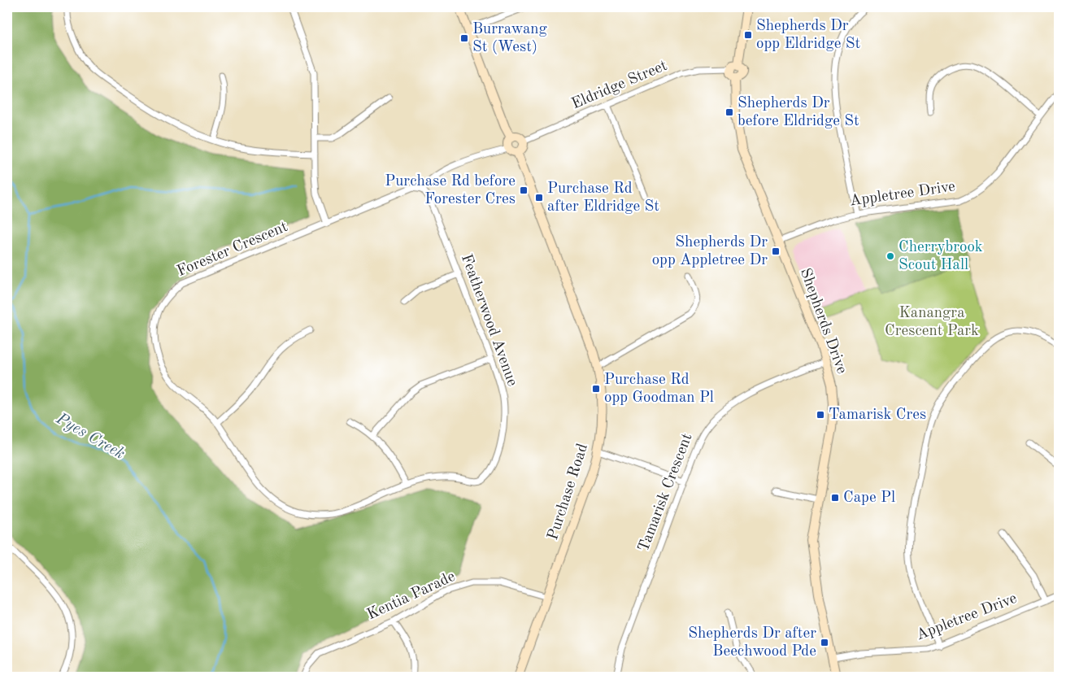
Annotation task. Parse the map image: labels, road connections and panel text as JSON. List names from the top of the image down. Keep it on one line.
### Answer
{"streets":{"main road":["Shepherds Drive","Purchase Road"],"street":["Eldridge Street","Appletree Drive","Forester Crescent","Featherwood Avenue","Tamarisk Crescent","Kentia Parade"]},"crossings":[["Eldridge Street","Shepherds Drive"],["Eldridge Street","Purchase Road"],["Appletree Drive","Shepherds Drive"],["Forester Crescent","Featherwood Avenue"],["Shepherds Drive","Tamarisk Crescent"],["Purchase Road","Kentia Parade"]],"water":["Pyes Creek"],"parks":["Kanangra Crescent Park"],"places":{"transit":["Shepherds Dr opp Eldridge St","Burrawang St (West)","Shepherds Dr before Eldridge St","Purchase Rd before Forester Cres","Purchase Rd after Eldridge St","Shepherds Dr opp Appletree Dr","Purchase Rd opp Goodman Pl","Tamarisk Cres","Cape Pl","Shepherds Dr after Beechwood Pde"],"other":["Cherrybrook Scout Hall"]}}
